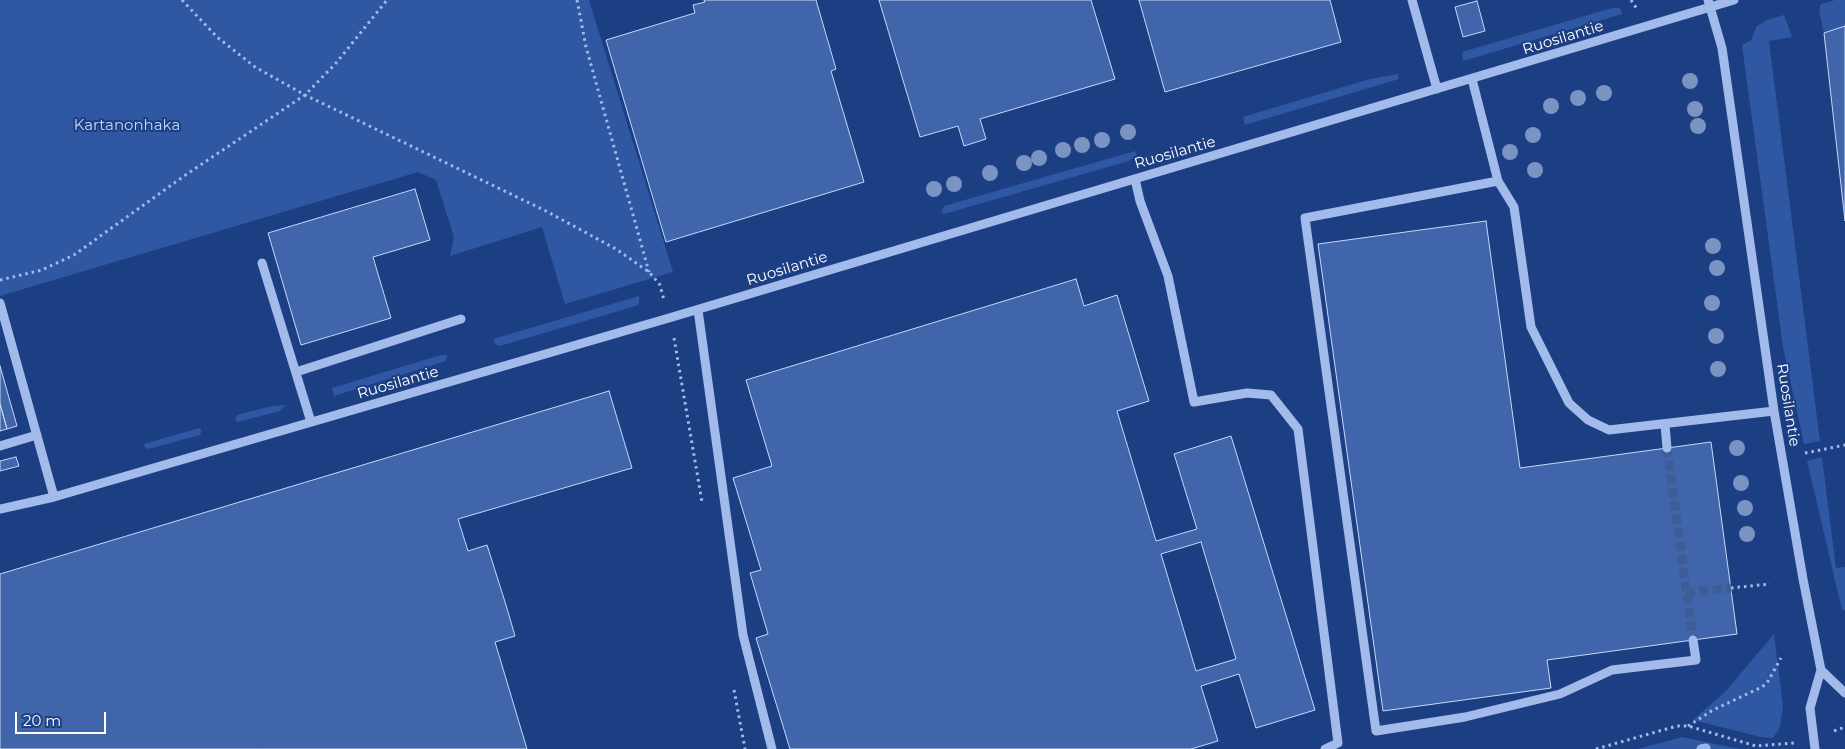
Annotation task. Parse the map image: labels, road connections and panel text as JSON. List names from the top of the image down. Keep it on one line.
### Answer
{"streets":{"street":["Ruosilantie"]},"parks":["Kartanonhaka"],"scale_bar":"20 m"}
